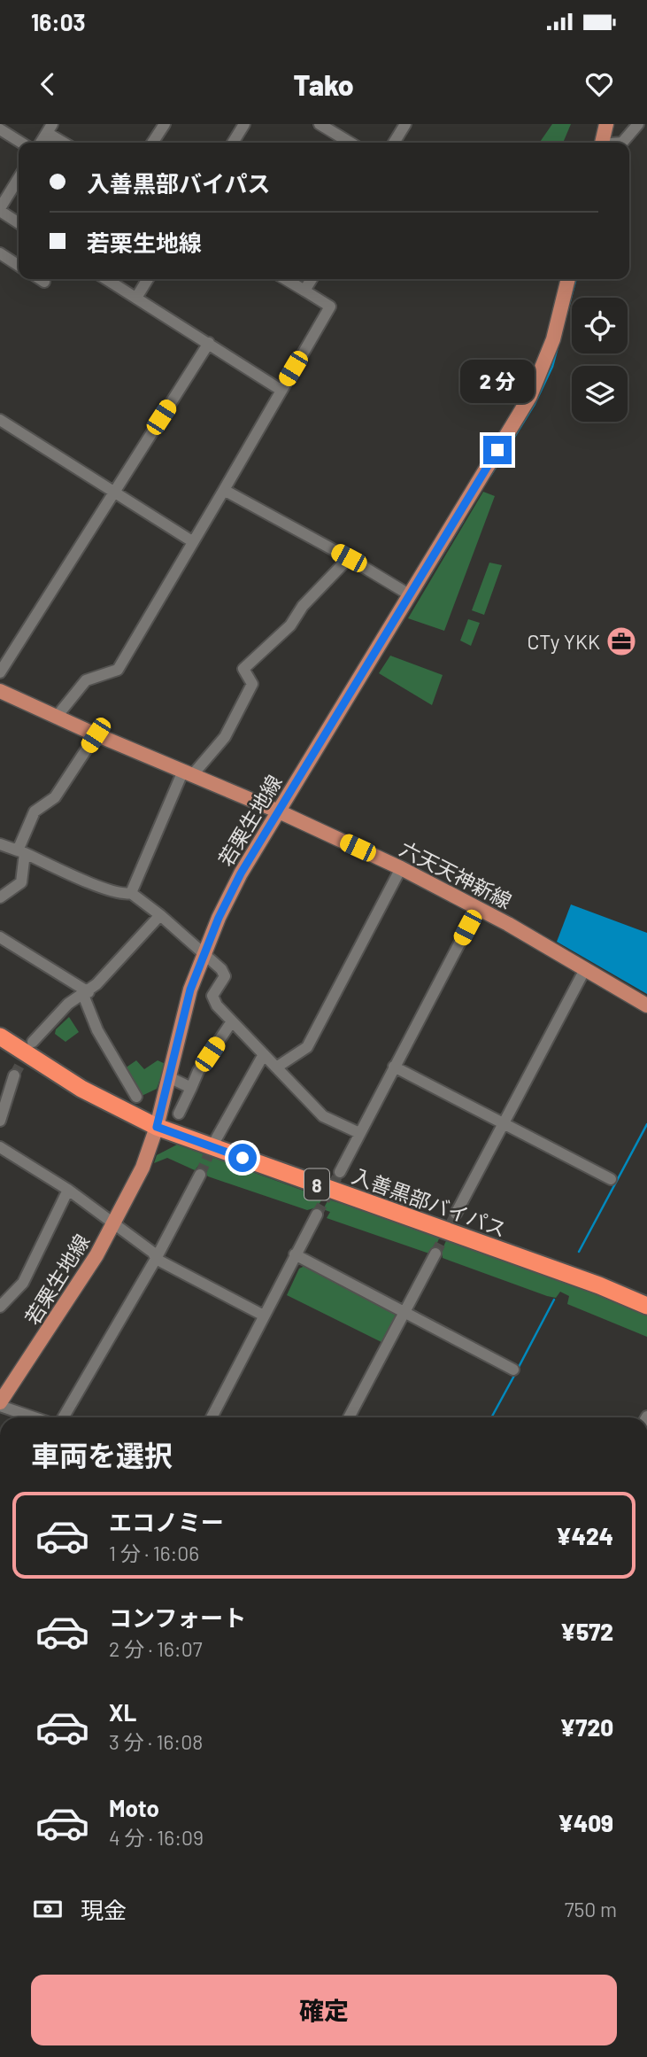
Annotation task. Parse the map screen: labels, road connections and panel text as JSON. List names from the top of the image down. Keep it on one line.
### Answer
{"streets":{"highway":["8","入善黒部バイパス"],"main road":["若栗生地線","六天天神新線"]},"crossings":[["若栗生地線","六天天神新線"],["若栗生地線","入善黒部バイパス"]],"places":{"office":["CTy YKK"]},"page":{"status":"16:03","header":"Tako","banner":["入善黒部バイパス","若栗生地線"],"bubble":"2 分","heading":"車両を選択","list":[{"name":"エコノミー","note":"1 分 · 16:06","value":"¥424"},{"name":"コンフォート","note":"2 分 · 16:07","value":"¥572"},{"name":"XL","note":"3 分 · 16:08","value":"¥720"},{"name":"Moto","note":"4 分 · 16:09","value":"¥409"}],"pay":["現金","750 m"],"buttons":"確定"}}
